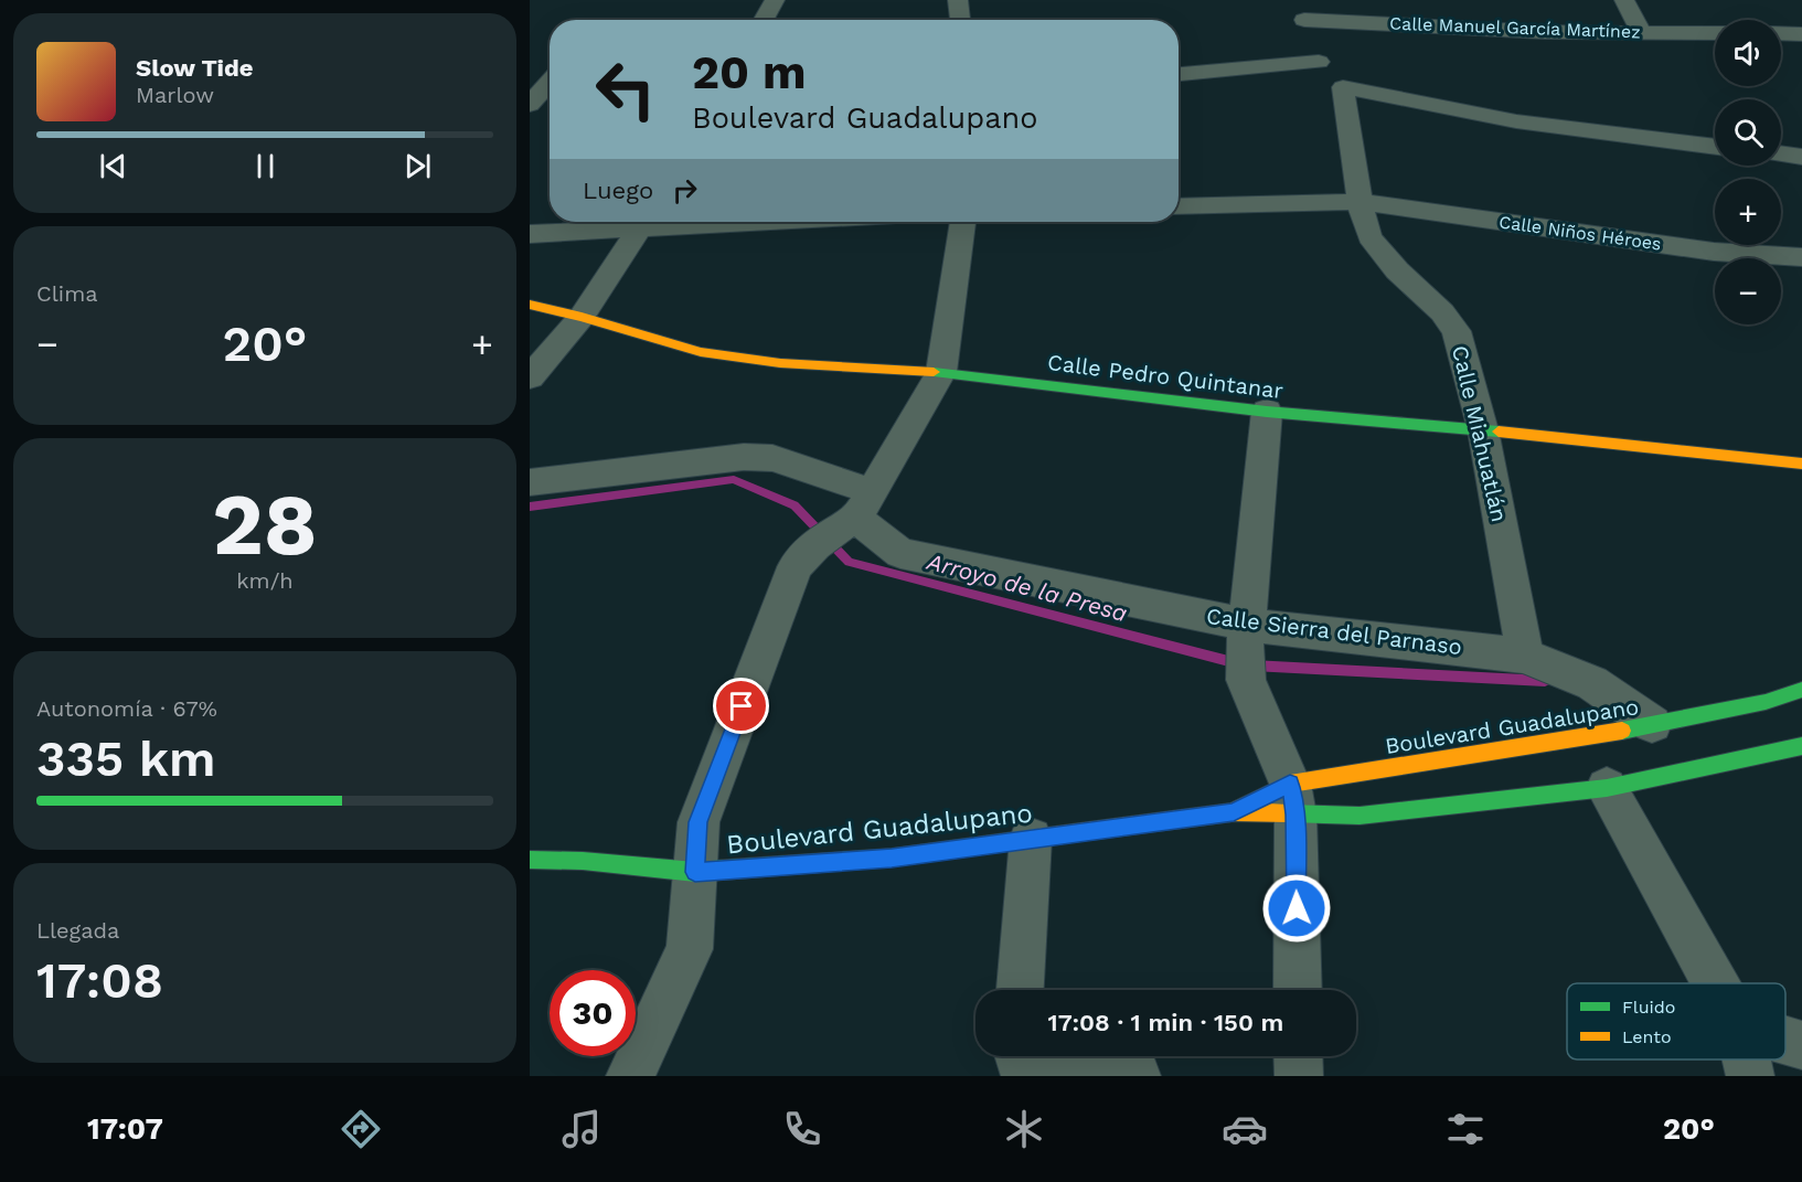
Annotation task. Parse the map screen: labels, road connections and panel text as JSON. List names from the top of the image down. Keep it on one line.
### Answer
{"streets":{"main road":["Calle Pedro Quintanar","Boulevard Guadalupano"],"street":["Calle Manuel García Martínez","Calle Niños Héroes","Calle Miahuatlán","Calle Sierra del Parnaso"]},"crossings":[["Calle Niños Héroes","Calle Miahuatlán"],["Calle Pedro Quintanar","Calle Miahuatlán"],["Calle Miahuatlán","Calle Sierra del Parnaso"],["Calle Sierra del Parnaso","Boulevard Guadalupano"]],"water":["Arroyo de la Presa"],"legend":["Fluido","Lento"],"page":{"map_buttons":["+","−"],"turn":["20 m","Boulevard Guadalupano"],"song":["Slow Tide","Marlow"],"then":"Luego","tile":["Clima",["28","km/h"],["Autonomía · 67%","335 km"],["Llegada","17:08"]],"heat":["−","20°","+"],"limit":"30","trip":"17:08 · 1 min · 150 m","tabs":["17:07","20°"]}}
